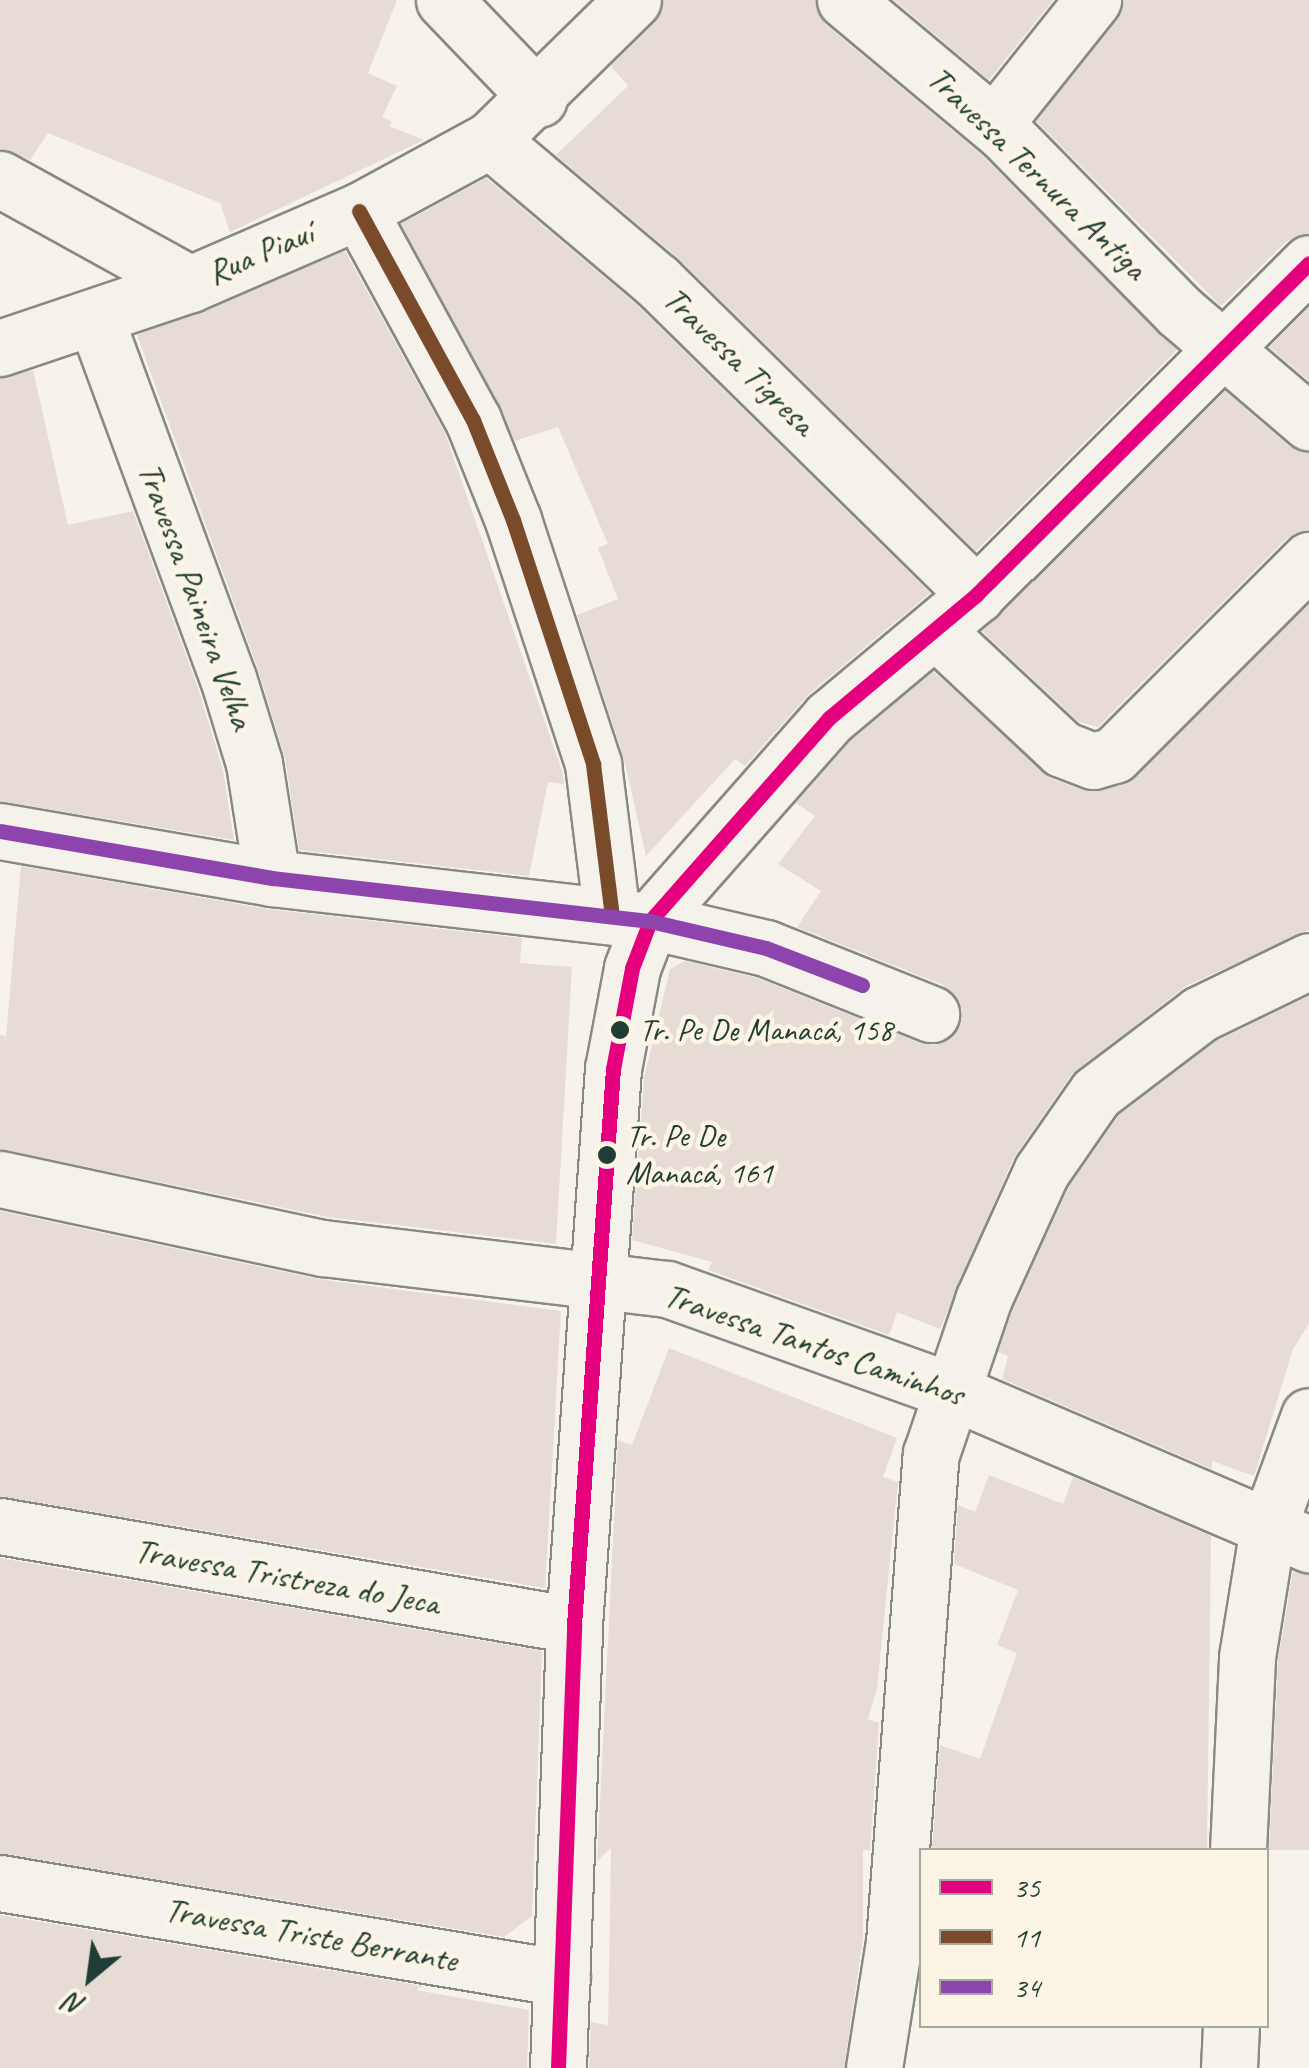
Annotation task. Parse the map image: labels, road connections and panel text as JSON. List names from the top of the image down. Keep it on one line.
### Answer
{"streets":{"street":["Travessa Ternura Antiga","Rua Piauí","Travessa Tigresa","Travessa Paineira Velha","Travessa Tantos Caminhos","Travessa Tristreza do Jeca","Travessa Triste Berrante"]},"crossings":[["Rua Piauí","Travessa Tigresa"],["Rua Piauí","Travessa Paineira Velha"]],"places":["Tr. Pe De Manacá, 158","Tr. Pe De Manacá, 161"],"lines":["transit line 11","transit line 35","transit line 34"],"legend":["35","11","34"],"north":"bottom left"}
